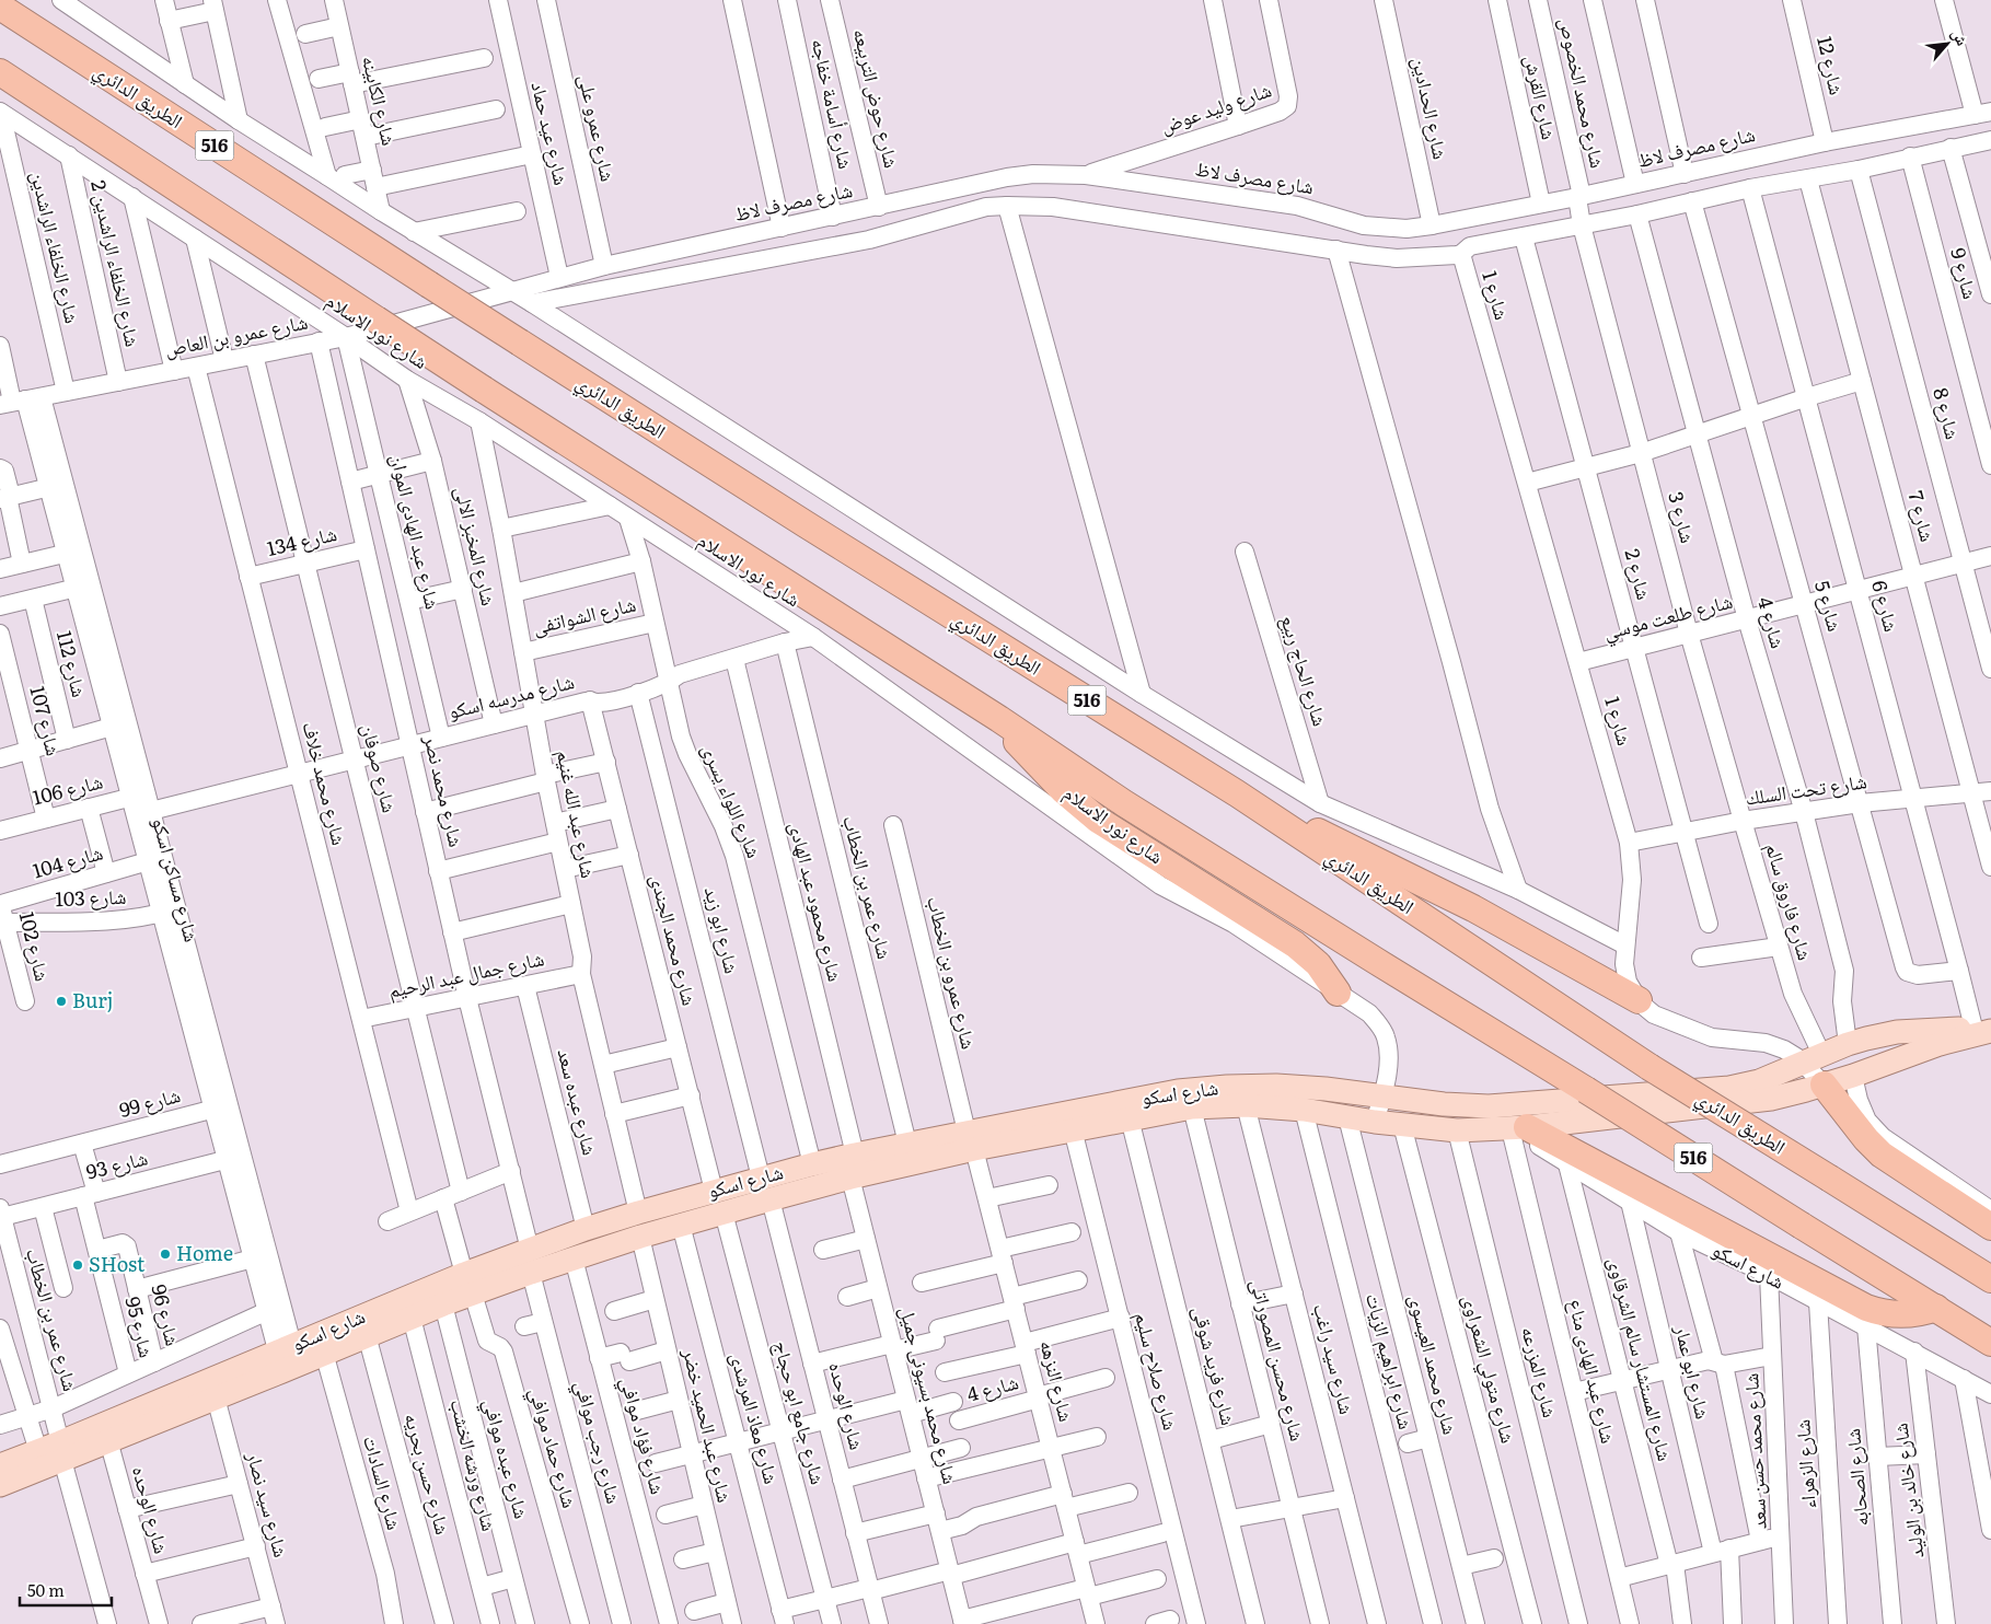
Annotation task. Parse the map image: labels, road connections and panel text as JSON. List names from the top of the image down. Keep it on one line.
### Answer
{"streets":{"highway":["الطريق الدائري","516"],"main road":["شارع اسكو"],"street":["شارع 12","شارع محمد الخصوص","شارع القرش","شارع حوض التربيعه","شارع الكابينه","شارع أسامة خفاجه","شارع وليد عوض","شارع الحدادين","شارع عمرو على","شارع عيد حماد","شارع مصرف لاظ","شارع الخلفاء الراشدين","شارع الخلفاء الراشدين 2","شارع 9","شارع 1","شارع نور الاسلام","شارع عمرو بن العاص","شارع 8","شارع 7","شارع 3","شارع عبد الهادى الموان","شارع 134","شارع المخبز الالى","شارع 2","شارع 5","شارع 6","شارع الشواتفى","شارع طلعت موسي","شارع 4","شارع 112","شارع الحاج ربيع","شارع مدرسه اسكو","شارع 107","شارع صوفان","شارع محمد خلاف","شارع 106","شارع تحت السلك","شارع محمد نصر","شارع اللواء يسرى","شارع عبد الله غنيم","شارع 104","شارع مساكن اسكو","شارع عمر بن الخطاب","شارع 103","شارع محمود عبد الهادى","شارع فاروق سالم","شارع ابو زيد","شارع محمد الجندى","شارع 102","شارع عمرو بن الخطاب","شارع جمال عبد الرحيم","شارع عبده سعد","شارع 99","شارع 93","شارع 96","شارع 95","شارع سيد راغب","شارع المستشار سالم الشرقاوى","شارع محسن المصوراتى","شارع ابراهيم الزيات","شارع محمد العيسوى","شارع فريد شوقى","شارع متولي الشعراوى","شارع صلاح سليم","شارع عبد الهادى مناع","شارع المزرعه","شارع ابو عمار","شارع النزهه","شارع محمد بسيونى جميل","شارع الوحده","شارع جامع ابو حجاج","شارع معاذ المرشدى","شارع عبد الحميد خضر","شارع فؤاد موافي","شارع رجب موافي","شارع حماد موافي","شارع محمد حسن سعد","شارع عبده موافي","شارع الزهراء","شارع ورشه الخشب","شارع حسن بحريه","شارع الصحابه","شارع السادات","شارع خالد بن الوليد","شارع سيد نصار"]},"crossings":[["شارع 12","شارع مصرف لاظ"],["شارع محمد الخصوص","شارع مصرف لاظ"],["شارع محمد الخصوص","شارع 3"],["شارع القرش","شارع مصرف لاظ"],["شارع حوض التربيعه","شارع مصرف لاظ"],["شارع أسامة خفاجه","شارع مصرف لاظ"],["شارع وليد عوض","شارع مصرف لاظ"],["شارع الحدادين","شارع مصرف لاظ"],["شارع عمرو على","شارع مصرف لاظ"],["شارع عيد حماد","شارع مصرف لاظ"],["شارع مصرف لاظ","شارع عمرو بن العاص"],["شارع الخلفاء الراشدين","شارع نور الاسلام"],["شارع الخلفاء الراشدين","شارع عمرو بن العاص"],["شارع الخلفاء الراشدين 2","شارع نور الاسلام"],["شارع الخلفاء الراشدين 2","شارع عمرو بن العاص"],["شارع 1","شارع طلعت موسي"],["شارع 1","شارع تحت السلك"],["شارع 1","شارع فاروق سالم"],["شارع نور الاسلام","شارع عمرو بن العاص"],["شارع نور الاسلام","شارع عبد الهادى الموان"],["شارع نور الاسلام","شارع المخبز الالى"],["شارع نور الاسلام","شارع مدرسه اسكو"],["شارع نور الاسلام","شارع اللواء يسرى"],["شارع نور الاسلام","شارع عبد الله غنيم"],["شارع نور الاسلام","شارع اسكو"],["شارع عمرو بن العاص","شارع عبد الهادى الموان"],["شارع عمرو بن العاص","شارع صوفان"],["شارع عمرو بن العاص","شارع محمد خلاف"],["شارع عمرو بن العاص","شارع محمد نصر"],["شارع عمرو بن العاص","شارع مساكن اسكو"],["شارع 8","شارع طلعت موسي"],["شارع 7","شارع طلعت موسي"],["شارع 7","شارع تحت السلك"],["شارع 3","شارع طلعت موسي"],["شارع 3","شارع تحت السلك"],["شارع 3","شارع فاروق سالم"],["شارع عبد الهادى الموان","شارع مدرسه اسكو"],["شارع 134","شارع صوفان"],["شارع 134","شارع محمد خلاف"],["شارع 134","شارع محمد نصر"],["شارع المخبز الالى","شارع مدرسه اسكو"],["شارع 2","شارع طلعت موسي"],["شارع 2","شارع تحت السلك"],["شارع 5","شارع 6"],["شارع 5","شارع طلعت موسي"],["شارع 5","شارع تحت السلك"],["شارع 6","شارع طلعت موسي"],["شارع 6","شارع تحت السلك"],["شارع الشواتفى","شارع اللواء يسرى"],["شارع الشواتفى","شارع عبد الله غنيم"],["شارع طلعت موسي","شارع 4"],["شارع 4","شارع تحت السلك"],["شارع 4","شارع النزهه"],["شارع مدرسه اسكو","شارع صوفان"],["شارع مدرسه اسكو","شارع محمد خلاف"],["شارع مدرسه اسكو","شارع محمد نصر"],["شارع مدرسه اسكو","شارع اللواء يسرى"],["شارع مدرسه اسكو","شارع عبد الله غنيم"],["شارع مدرسه اسكو","شارع مساكن اسكو"],["شارع مدرسه اسكو","شارع عمر بن الخطاب"],["شارع مدرسه اسكو","شارع محمود عبد الهادى"],["شارع مدرسه اسكو","شارع ابو زيد"],["شارع مدرسه اسكو","شارع محمد الجندى"],["شارع 107","شارع 106"],["شارع صوفان","شارع جمال عبد الرحيم"],["شارع محمد خلاف","شارع جمال عبد الرحيم"],["شارع 106","شارع مساكن اسكو"],["شارع تحت السلك","شارع فاروق سالم"],["شارع محمد نصر","شارع جمال عبد الرحيم"],["شارع محمد نصر","شارع اسكو"],["شارع محمد نصر","شارع رجب موافي"],["شارع اللواء يسرى","شارع اسكو"],["شارع عبد الله غنيم","شارع جمال عبد الرحيم"],["شارع عبد الله غنيم","شارع اسكو"],["شارع 104","شارع مساكن اسكو"],["شارع 104","شارع 102"],["شارع مساكن اسكو","شارع 103"],["شارع مساكن اسكو","شارع اسكو"],["شارع مساكن اسكو","شارع 99"],["شارع مساكن اسكو","شارع 93"],["شارع عمر بن الخطاب","شارع اسكو"],["شارع عمر بن الخطاب","شارع 93"],["شارع 103","شارع 102"],["شارع محمود عبد الهادى","شارع اسكو"],["شارع ابو زيد","شارع اسكو"],["شارع محمد الجندى","شارع اسكو"],["شارع عمرو بن الخطاب","شارع اسكو"],["شارع عمرو بن الخطاب","شارع النزهه"],["شارع جمال عبد الرحيم","شارع عبده سعد"],["شارع اسكو","شارع عبده سعد"],["شارع اسكو","شارع سيد راغب"],["شارع اسكو","شارع المستشار سالم الشرقاوى"],["شارع اسكو","شارع محسن المصوراتى"],["شارع اسكو","شارع ابراهيم الزيات"],["شارع اسكو","شارع محمد العيسوى"],["شارع اسكو","شارع فريد شوقى"],["شارع اسكو","شارع متولي الشعراوى"],["شارع اسكو","شارع صلاح سليم"],["شارع اسكو","شارع عبد الهادى مناع"],["شارع اسكو","شارع المزرعه"],["شارع اسكو","شارع ابو عمار"],["شارع اسكو","شارع النزهه"],["شارع اسكو","شارع محمد بسيونى جميل"],["شارع اسكو","شارع الوحده"],["شارع اسكو","شارع جامع ابو حجاج"],["شارع اسكو","شارع معاذ المرشدى"],["شارع اسكو","شارع عبد الحميد خضر"],["شارع اسكو","شارع فؤاد موافي"],["شارع اسكو","شارع رجب موافي"],["شارع اسكو","شارع حماد موافي"],["شارع اسكو","شارع محمد حسن سعد"],["شارع اسكو","شارع عبده موافي"],["شارع اسكو","شارع الزهراء"],["شارع اسكو","شارع ورشه الخشب"],["شارع اسكو","شارع حسن بحريه"],["شارع اسكو","شارع الصحابه"],["شارع اسكو","شارع السادات"],["شارع اسكو","شارع خالد بن الوليد"],["شارع اسكو","شارع سيد نصار"],["شارع 93","شارع 95"],["شارع 96","شارع 95"]],"places":["Burj","Home","SHost"],"scale_bar":"50 m","north":"top right"}
